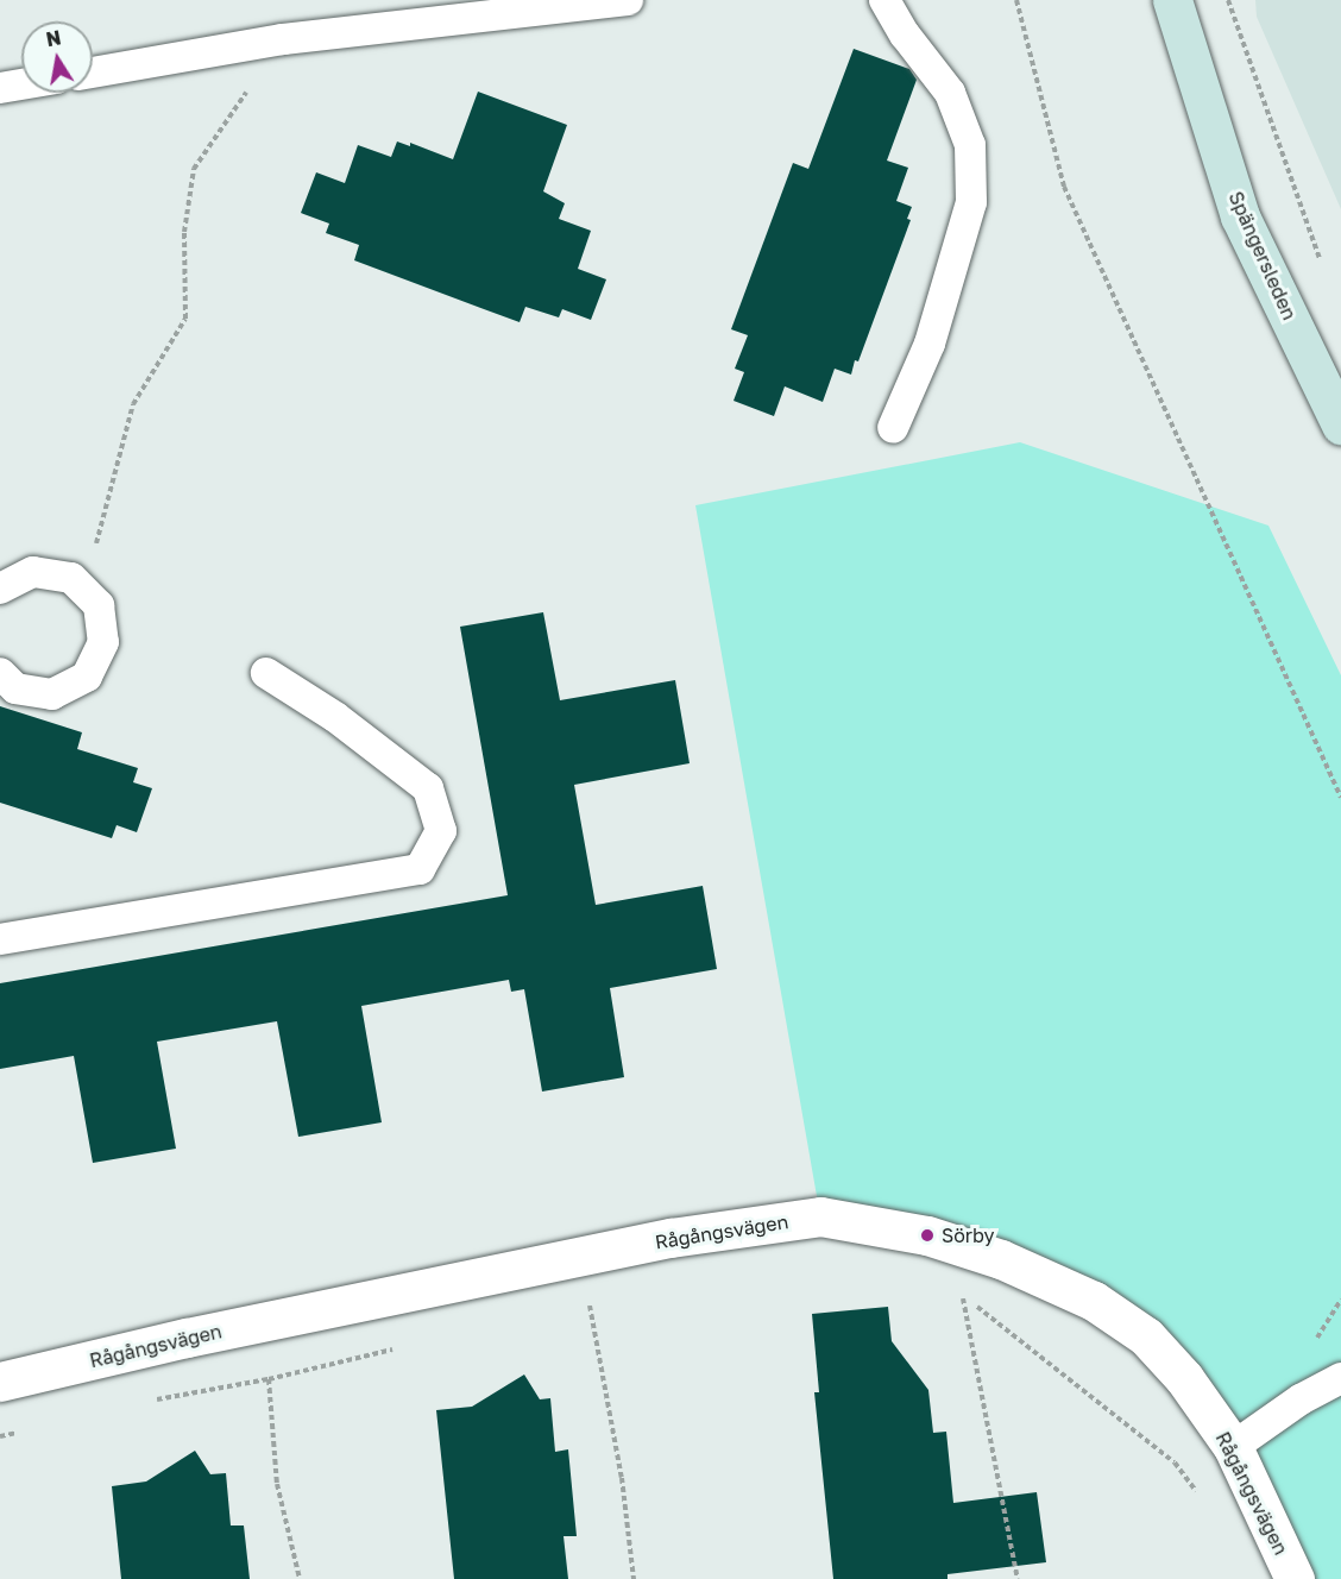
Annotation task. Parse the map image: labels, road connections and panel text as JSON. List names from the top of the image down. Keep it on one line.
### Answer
{"streets":{"main road":["Spängersleden"],"street":["Rågångsvägen"]},"places":["Sörby"],"north":"top"}
